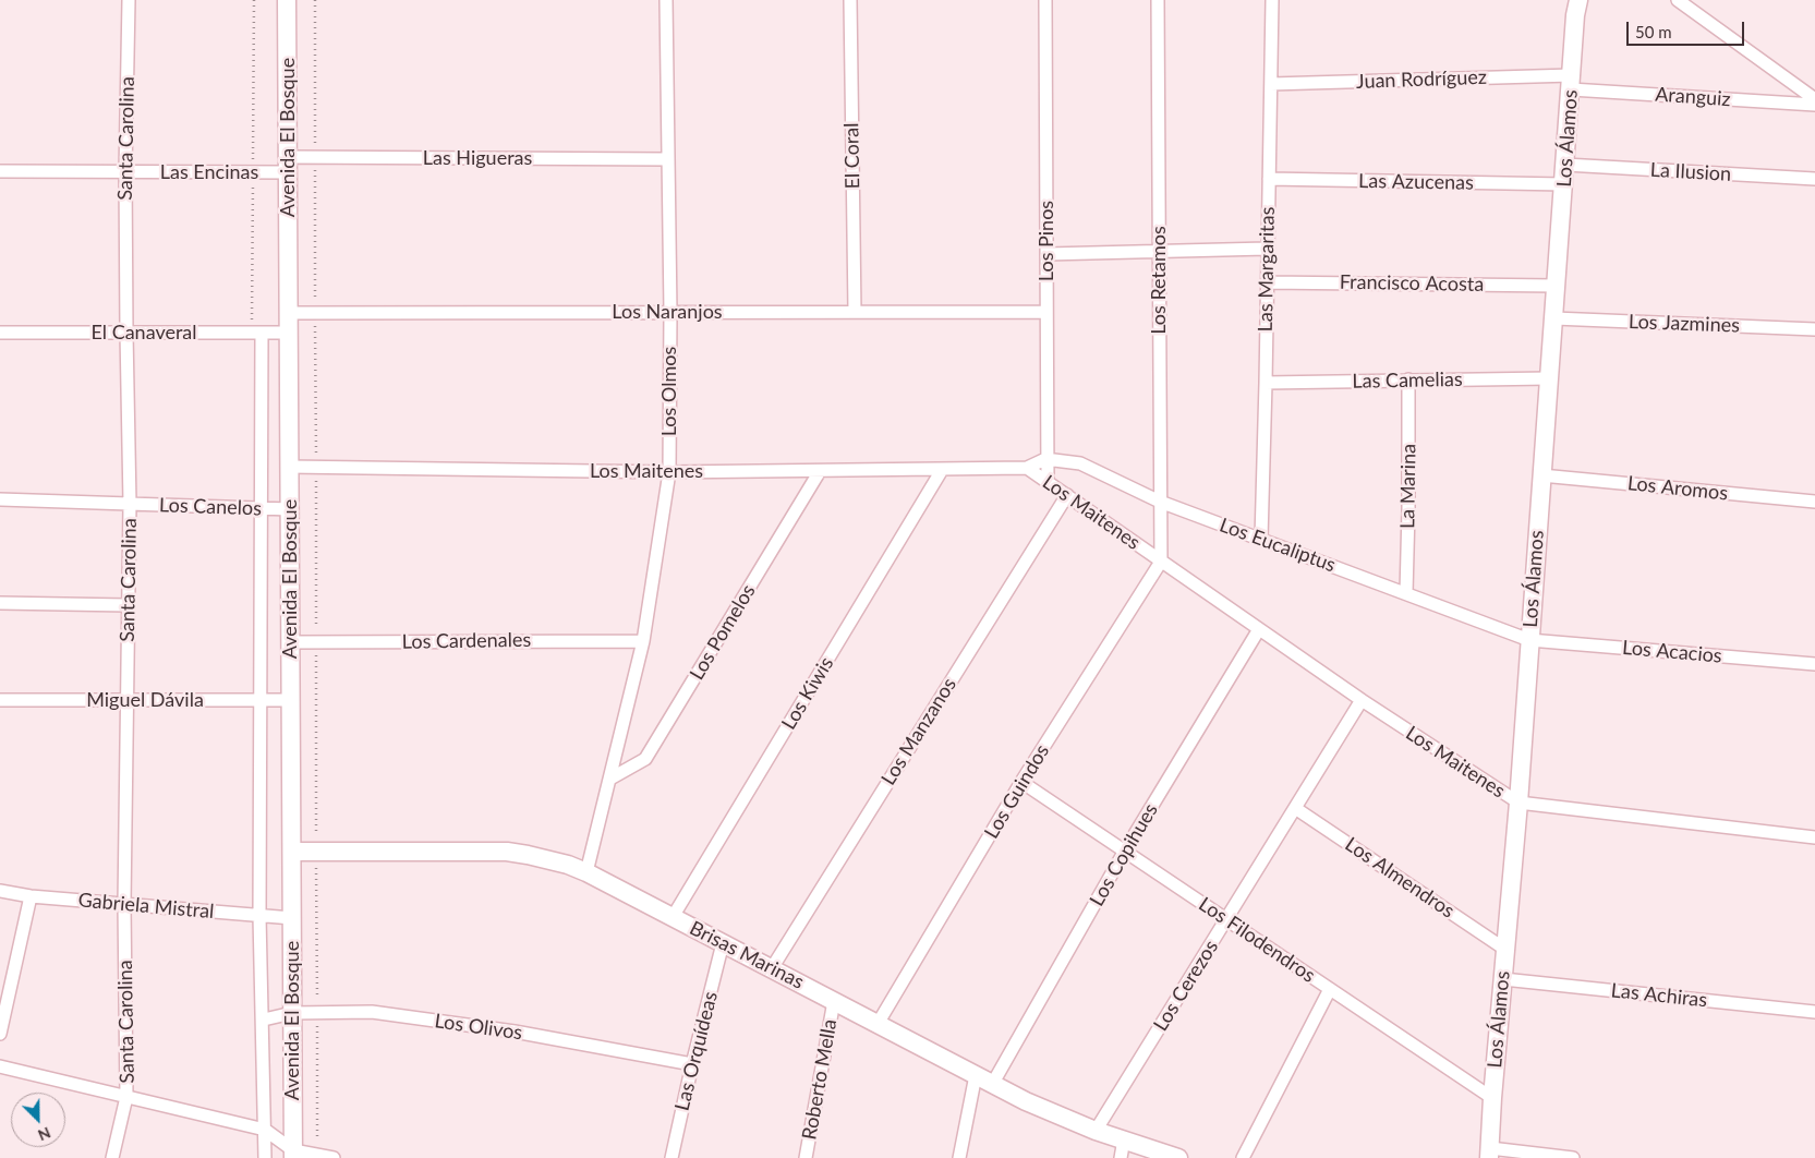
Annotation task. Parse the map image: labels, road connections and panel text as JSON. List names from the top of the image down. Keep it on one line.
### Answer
{"streets":{"street":["Juan Rodríguez","Aranguiz","Avenida El Bosque","Santa Carolina","Los Álamos","El Coral","Las Higueras","Las Encinas","La Ilusion","Las Azucenas","Los Pinos","Las Margaritas","Los Retamos","Francisco Acosta","Los Naranjos","Los Jazmines","El Canaveral","Las Camelias","Los Olmos","Los Maitenes","La Marina","Los Aromos","Los Canelos","Los Eucaliptus","Los Pomelos","Los Cardenales","Los Acacios","Los Kiwis","Miguel Dávila","Los Manzanos","Los Guindos","Los Copihues","Los Almendros","Gabriela Mistral","Los Filodendros","Brisas Marinas","Los Cerezos","Las Achiras","Los Olivos","Las Orquídeas","Roberto Mella"]},"crossings":[["Juan Rodríguez","Aranguiz"],["Juan Rodríguez","Los Álamos"],["Juan Rodríguez","Las Margaritas"],["Aranguiz","Los Álamos"],["Avenida El Bosque","Las Higueras"],["Avenida El Bosque","Las Encinas"],["Avenida El Bosque","Los Naranjos"],["Avenida El Bosque","El Canaveral"],["Avenida El Bosque","Los Maitenes"],["Avenida El Bosque","Los Canelos"],["Avenida El Bosque","Los Cardenales"],["Avenida El Bosque","Miguel Dávila"],["Avenida El Bosque","Gabriela Mistral"],["Avenida El Bosque","Brisas Marinas"],["Avenida El Bosque","Los Olivos"],["Santa Carolina","Las Encinas"],["Santa Carolina","El Canaveral"],["Santa Carolina","Los Canelos"],["Santa Carolina","Miguel Dávila"],["Santa Carolina","Gabriela Mistral"],["Los Álamos","La Ilusion"],["Los Álamos","Las Azucenas"],["Los Álamos","Francisco Acosta"],["Los Álamos","Los Jazmines"],["Los Álamos","Las Camelias"],["Los Álamos","Los Maitenes"],["Los Álamos","Los Aromos"],["Los Álamos","Los Eucaliptus"],["Los Álamos","Los Acacios"],["Los Álamos","Los Almendros"],["Los Álamos","Los Filodendros"],["Los Álamos","Las Achiras"],["El Coral","Los Naranjos"],["Las Higueras","Las Encinas"],["Las Higueras","Los Olmos"],["Las Azucenas","Las Margaritas"],["Los Pinos","Los Naranjos"],["Los Pinos","Los Maitenes"],["Los Pinos","Los Eucaliptus"],["Las Margaritas","Francisco Acosta"],["Las Margaritas","Las Camelias"],["Las Margaritas","Los Eucaliptus"],["Los Retamos","Los Maitenes"],["Los Retamos","Los Eucaliptus"],["Los Retamos","Los Guindos"],["Los Naranjos","Los Olmos"],["Las Camelias","La Marina"],["Los Olmos","Los Maitenes"],["Los Olmos","Los Pomelos"],["Los Olmos","Los Cardenales"],["Los Olmos","Brisas Marinas"],["Los Maitenes","Los Pomelos"],["Los Maitenes","Los Kiwis"],["Los Maitenes","Los Manzanos"],["Los Maitenes","Los Guindos"],["Los Maitenes","Los Copihues"],["Los Maitenes","Los Cerezos"],["La Marina","Los Eucaliptus"],["Los Eucaliptus","Los Acacios"],["Los Kiwis","Brisas Marinas"],["Los Manzanos","Brisas Marinas"],["Los Guindos","Los Filodendros"],["Los Guindos","Brisas Marinas"],["Los Copihues","Los Filodendros"],["Los Copihues","Brisas Marinas"],["Los Almendros","Los Cerezos"],["Los Filodendros","Los Cerezos"],["Brisas Marinas","Los Cerezos"],["Brisas Marinas","Las Orquídeas"],["Brisas Marinas","Roberto Mella"],["Los Olivos","Las Orquídeas"]],"scale_bar":"50 m","north":"bottom right"}
